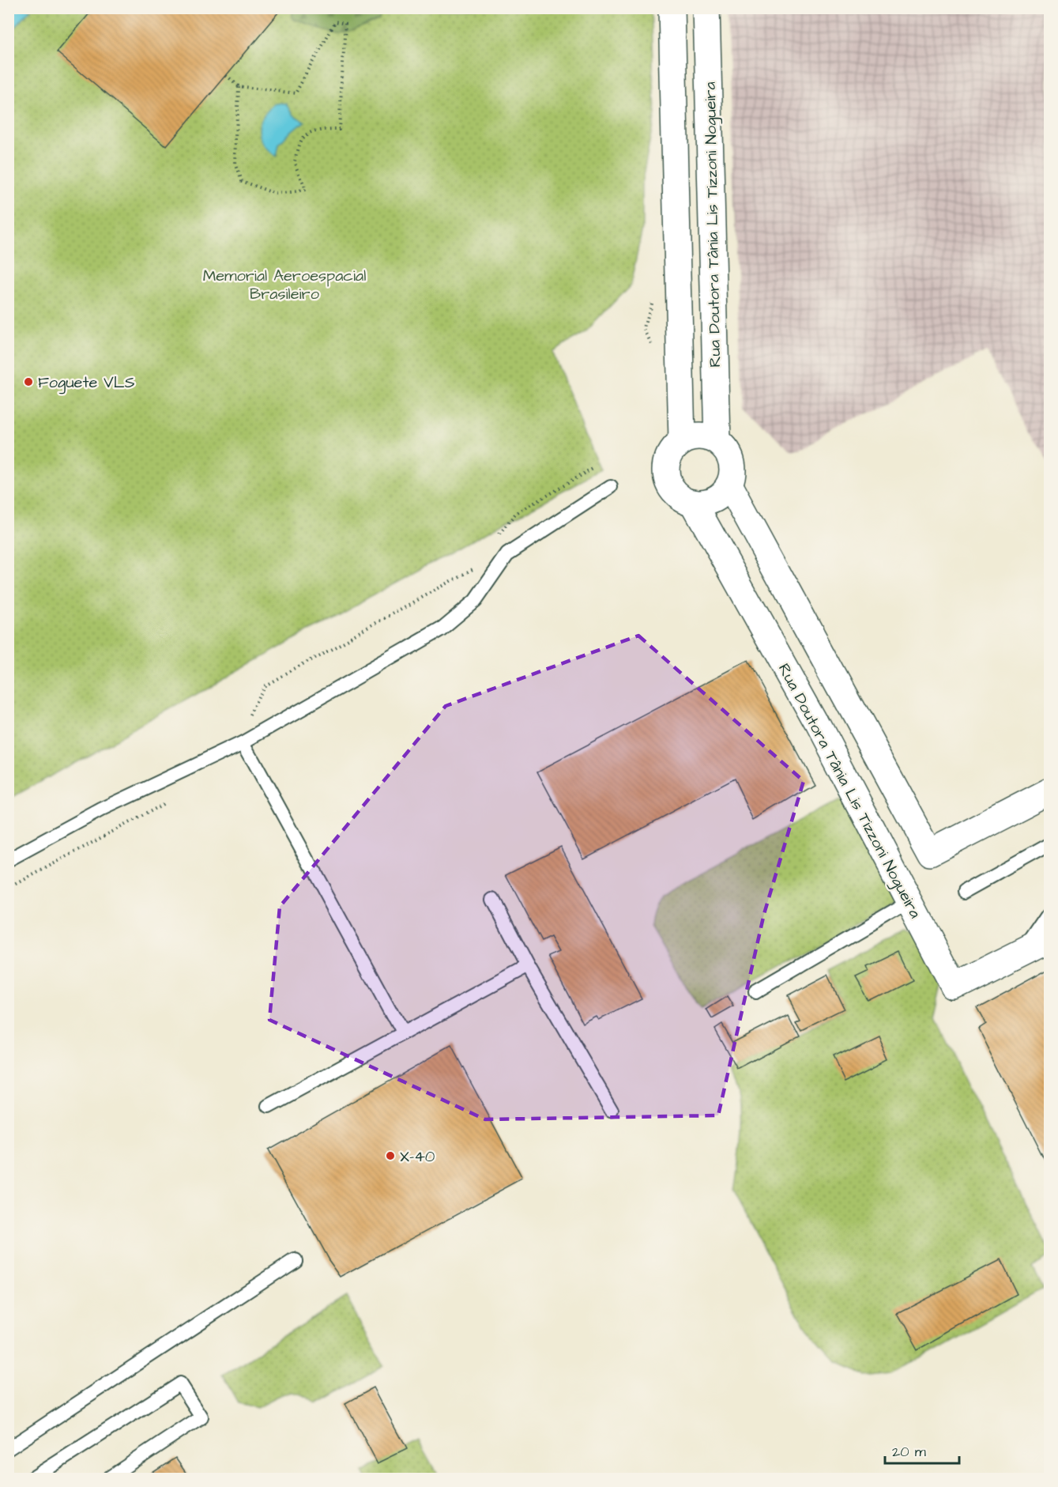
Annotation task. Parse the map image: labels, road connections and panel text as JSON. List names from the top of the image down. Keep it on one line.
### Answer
{"streets":{"street":["Rua Doutora Tânia Lis Tizzoni Nogueira"]},"parks":["Memorial Aeroespacial Brasileiro"],"places":["Foguete VLS","X-40"],"scale_bar":"20 m"}
